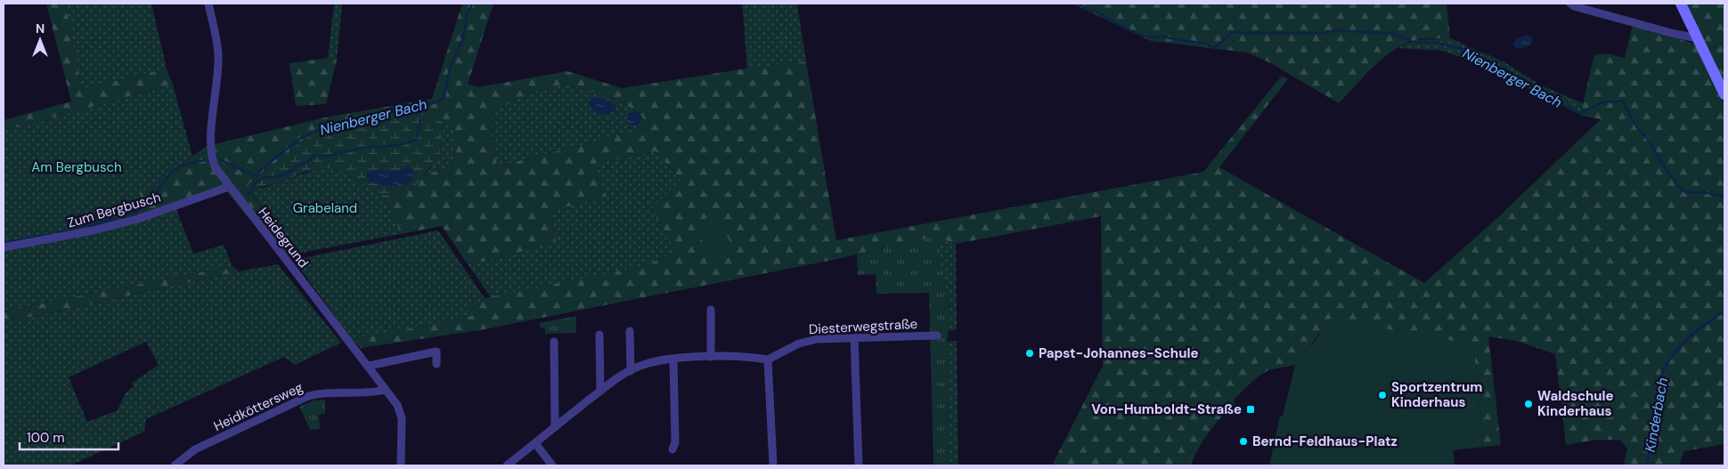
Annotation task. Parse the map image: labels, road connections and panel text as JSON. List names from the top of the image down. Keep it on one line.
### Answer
{"streets":{"street":["Zum Bergbusch","Heidegrund","Diesterwegstraße","Heidköttersweg"]},"crossings":[["Zum Bergbusch","Heidegrund"],["Heidegrund","Heidköttersweg"]],"water":["Nienberger Bach","Kinderbach"],"parks":["Am Bergbusch","Grabeland"],"places":{"other":["Papst-Johannes-Schule","Sportzentrum Kinderhaus","Waldschule Kinderhaus","Bernd-Feldhaus-Platz"],"transit":["Von-Humboldt-Straße"]},"scale_bar":"100 m","north":"top"}
